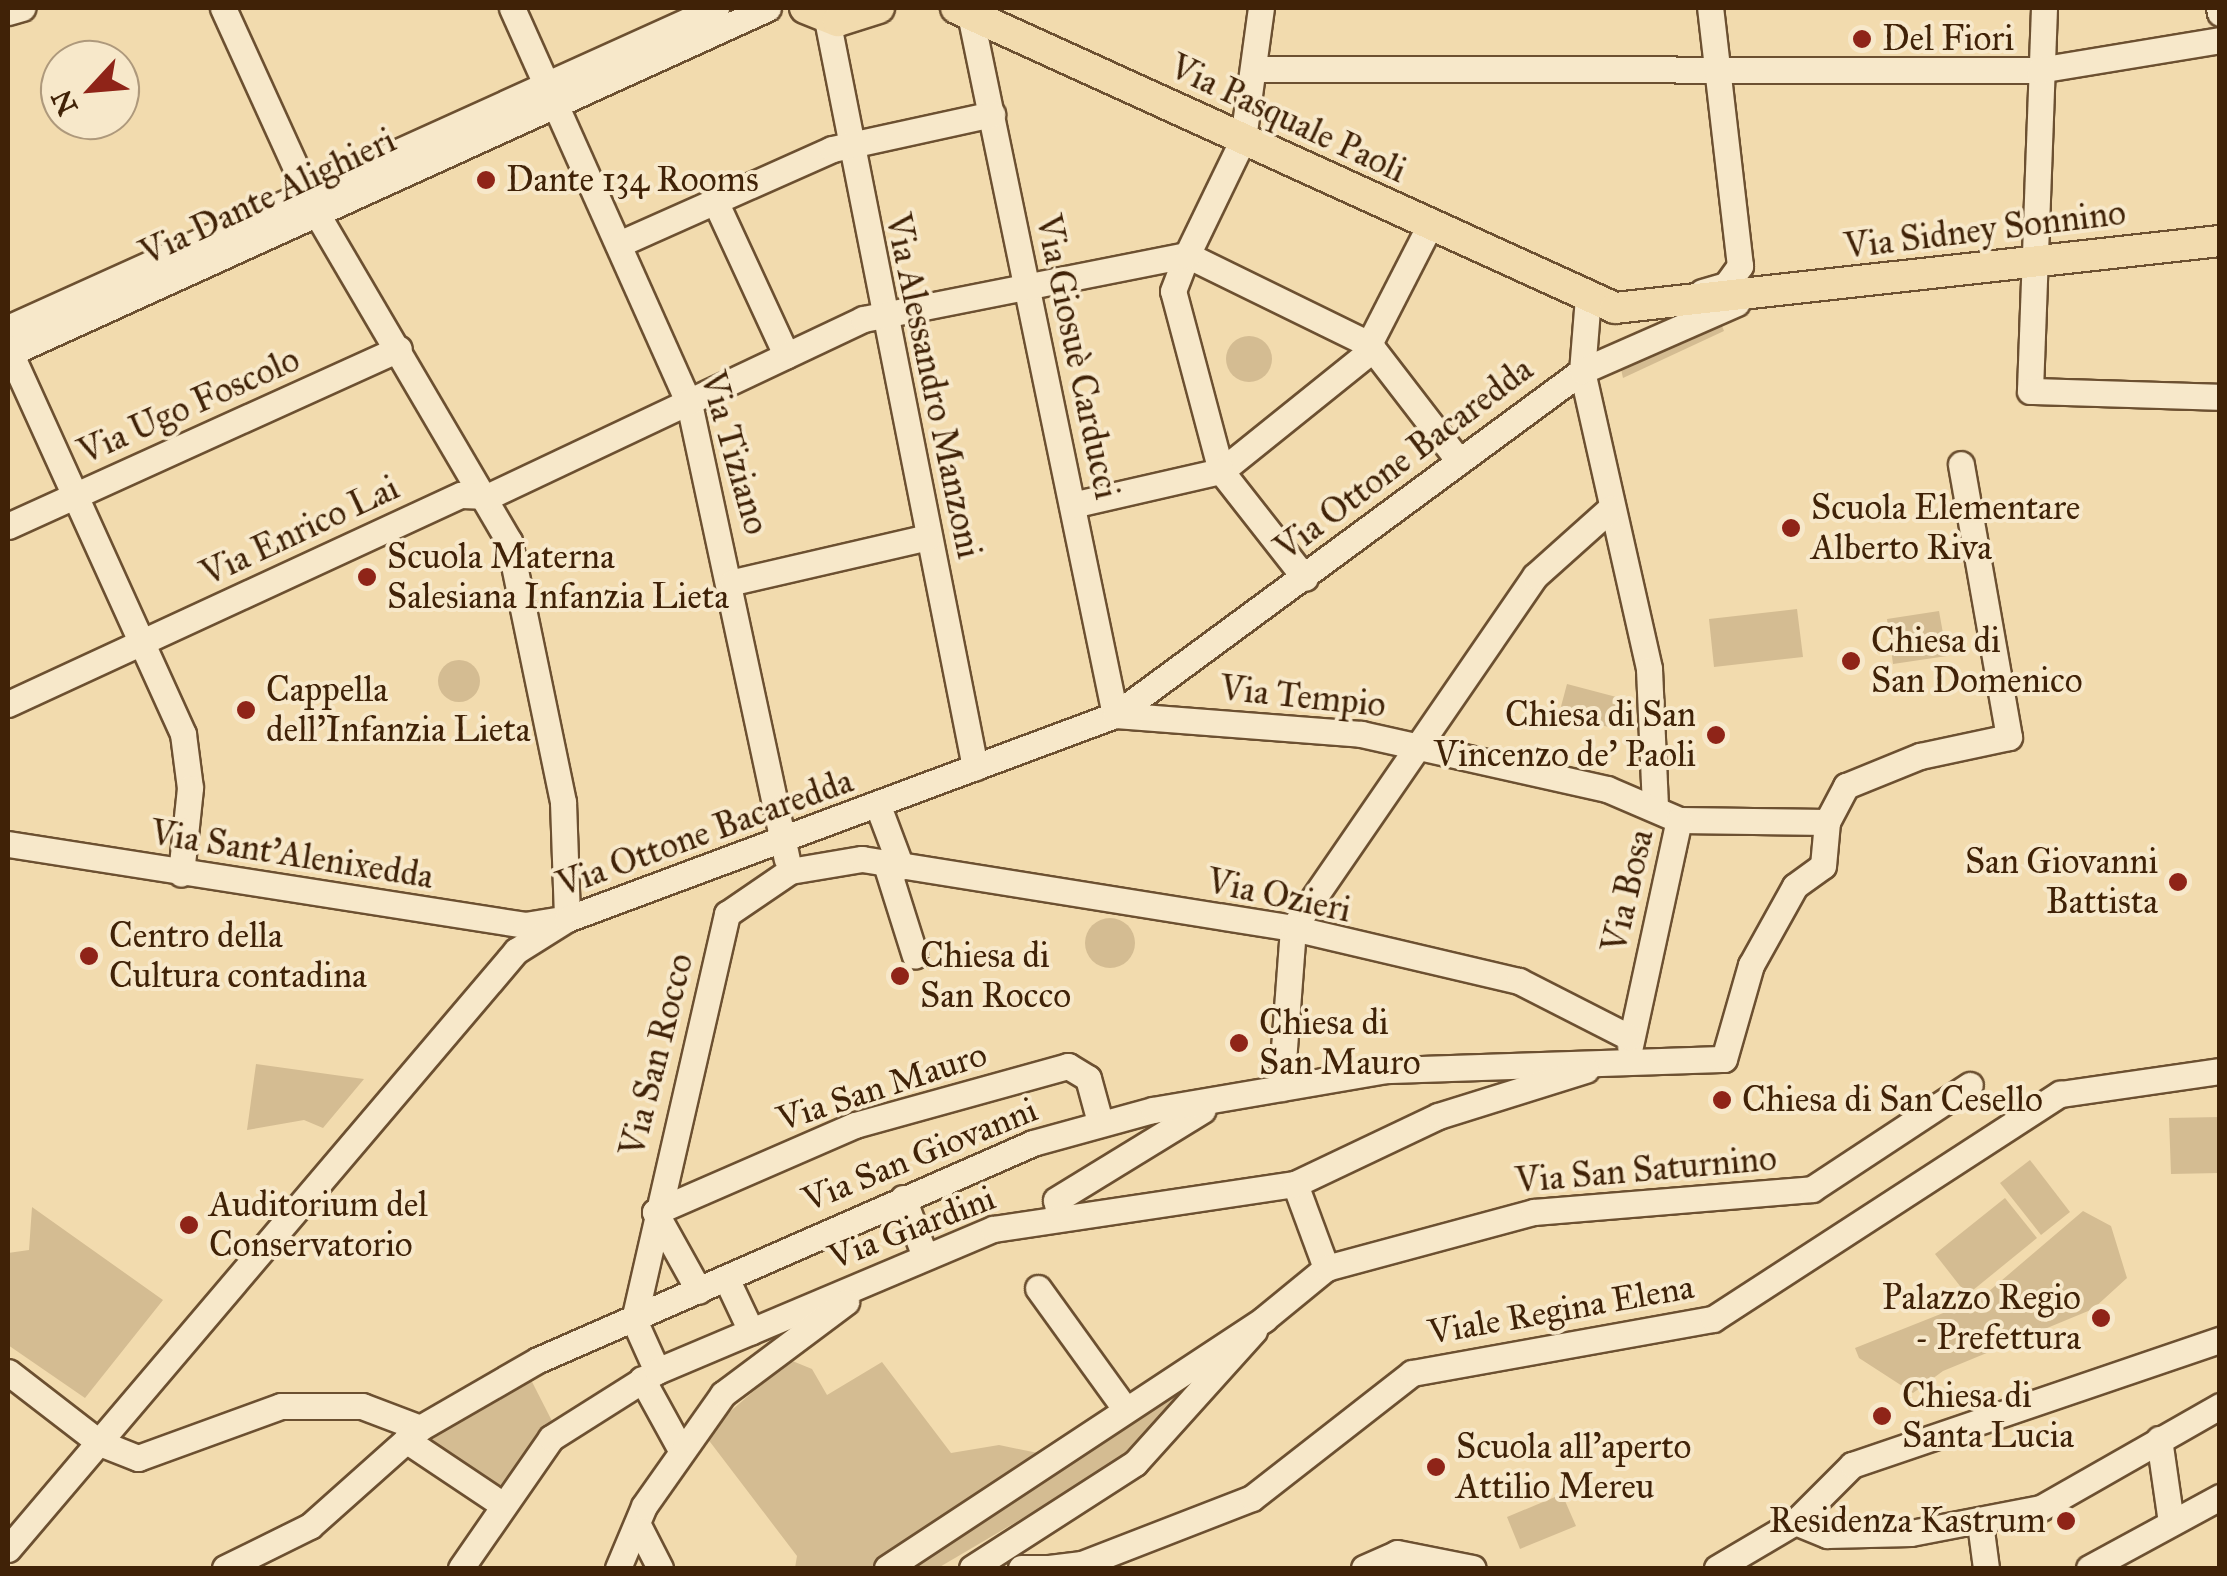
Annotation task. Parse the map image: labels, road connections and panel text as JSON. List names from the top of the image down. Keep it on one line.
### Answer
{"streets":{"main road":["Via Pasquale Paoli","Via Sidney Sonnino"],"street":["Via Dante Alighieri","Via Giosuè Carducci","Via Alessandro Manzoni","Via Ugo Foscolo","Via Tiziano","Via Ottone Bacaredda","Via Enrico Lai","Via Tempio","Via Sant'Alenixedda","Via Bosa","Via Ozieri","Via San Rocco","Via San Mauro","Via San Giovanni","Via San Saturnino","Via Giardini","Viale Regina Elena"]},"crossings":[["Via Pasquale Paoli","Via Sidney Sonnino"],["Via Pasquale Paoli","Via Giosuè Carducci"],["Via Pasquale Paoli","Via Bosa"],["Via Dante Alighieri","Via Tiziano"],["Via Sidney Sonnino","Via Ottone Bacaredda"],["Via Sidney Sonnino","Via Bosa"],["Via Giosuè Carducci","Via Ottone Bacaredda"],["Via Giosuè Carducci","Via Enrico Lai"],["Via Giosuè Carducci","Via Tempio"],["Via Alessandro Manzoni","Via Ottone Bacaredda"],["Via Alessandro Manzoni","Via Enrico Lai"],["Via Tiziano","Via Ottone Bacaredda"],["Via Tiziano","Via Enrico Lai"],["Via Tiziano","Via Ozieri"],["Via Tiziano","Via San Rocco"],["Via Ottone Bacaredda","Via Tempio"],["Via Ottone Bacaredda","Via Sant'Alenixedda"],["Via Ottone Bacaredda","Via Bosa"],["Via Tempio","Via Bosa"],["Via Bosa","Via Ozieri"],["Via Bosa","Via San Giovanni"],["Via Ozieri","Via San Rocco"],["Via San Rocco","Via San Mauro"],["Via San Rocco","Via San Giovanni"],["Via San Mauro","Via San Giovanni"],["Via San Giovanni","Via Giardini"],["Via San Saturnino","Viale Regina Elena"]],"places":["Del Fiori","Dante 134 Rooms","Scuola Elementare Alberto Riva","Scuola Materna Salesiana Infanzia Lieta","Chiesa di San Domenico","Cappella dell'Infanzia Lieta","Chiesa di San Vincenzo de' Paoli","San Giovanni Battista","Centro della Cultura contadina","Chiesa di San Rocco","Chiesa di San Mauro","Chiesa di San Cesello","Auditorium del Conservatorio","Palazzo Regio - Prefettura","Chiesa di Santa Lucia","Scuola all'aperto Attilio Mereu","Residenza Kastrum"],"north":"bottom left"}
